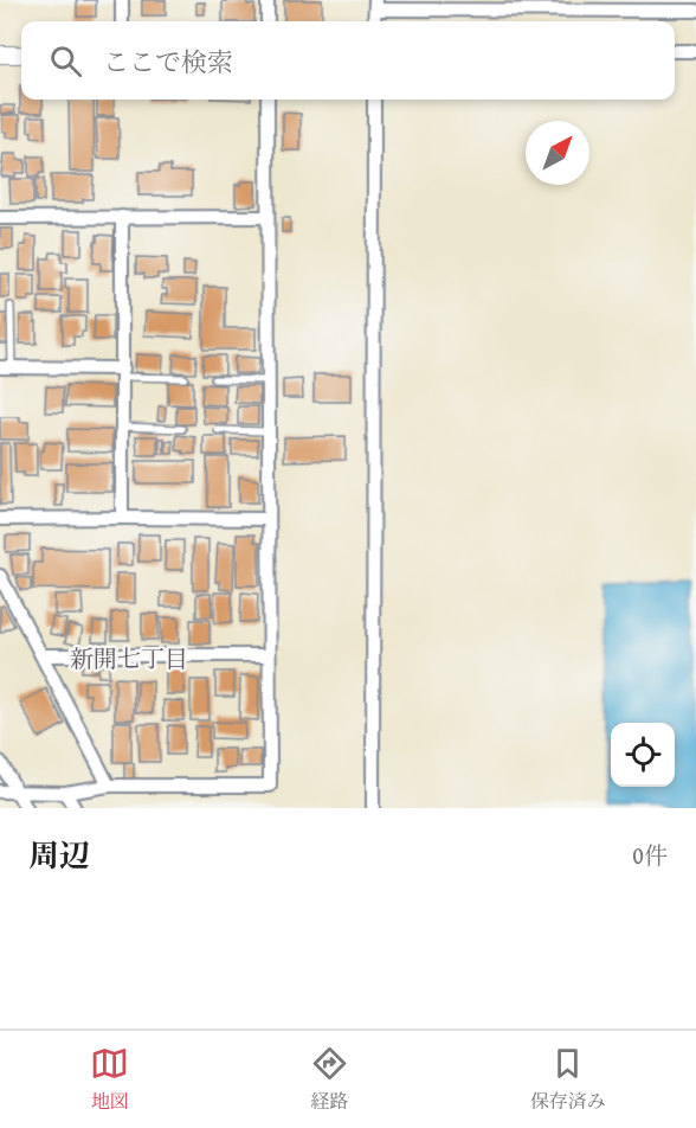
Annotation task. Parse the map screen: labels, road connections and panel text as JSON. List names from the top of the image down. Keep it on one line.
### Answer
{"districts":["新開七丁目"],"north":"top right","page":{"search":"ここで検索","heading":["周辺","0件"],"nav":["地図","経路","保存済み"]}}
